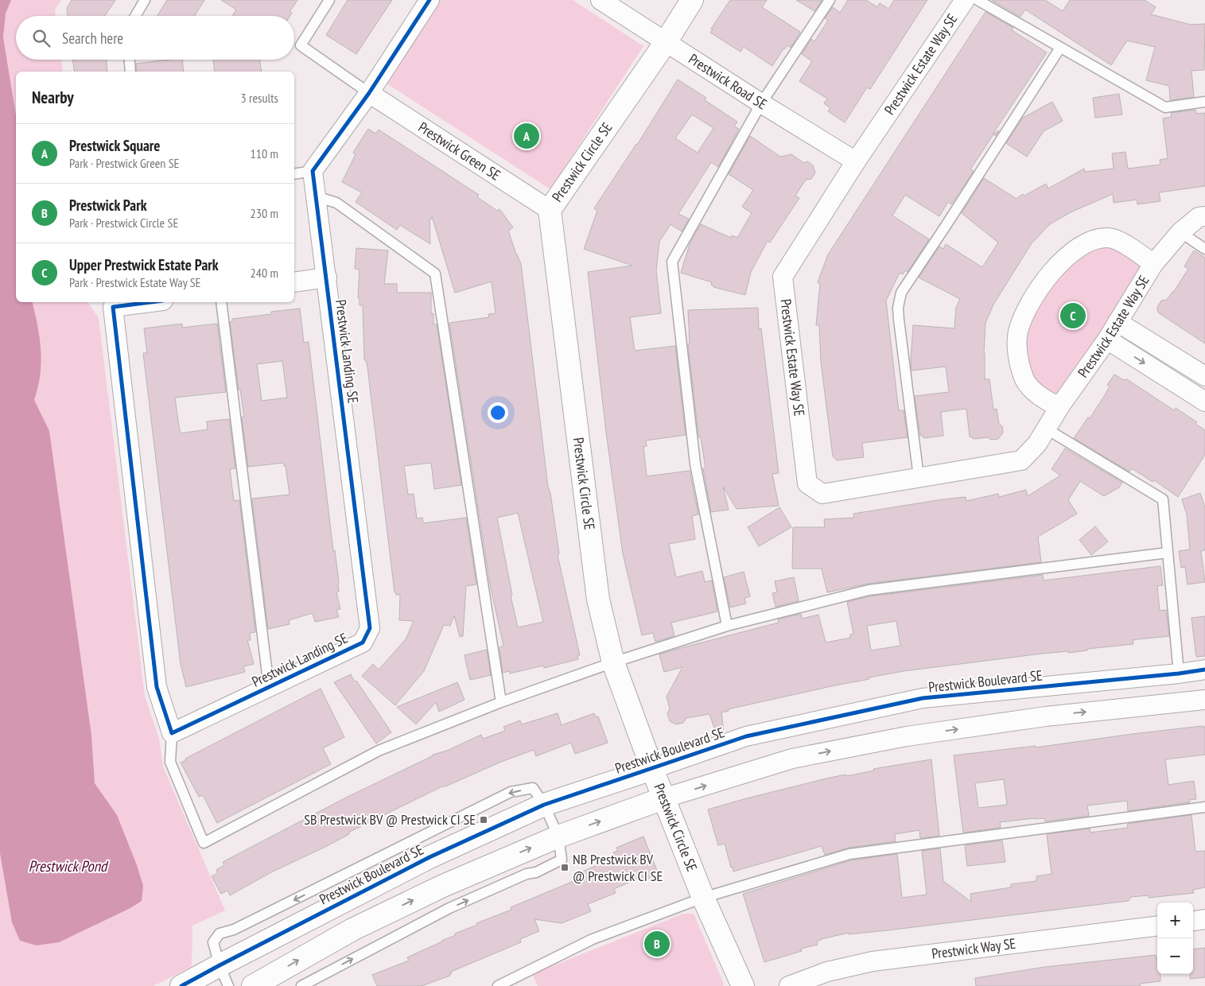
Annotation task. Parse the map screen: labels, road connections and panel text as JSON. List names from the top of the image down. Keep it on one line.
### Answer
{"streets":{"street":["Prestwick Estate Way SE","Prestwick Road SE","Prestwick Green SE","Prestwick Circle SE","Prestwick Landing SE","Prestwick Boulevard SE","Prestwick Way SE"]},"crossings":[["Prestwick Estate Way SE","Prestwick Road SE"],["Prestwick Road SE","Prestwick Circle SE"],["Prestwick Green SE","Prestwick Circle SE"],["Prestwick Circle SE","Prestwick Boulevard SE"]],"water":["Prestwick Pond"],"places":{"transit":["SB Prestwick BV @ Prestwick CI SE","NB Prestwick BV @ Prestwick CI SE"]},"page":{"search":"Search here","heading":["Nearby","3 results"],"pins":["A","C","B"],"list":[{"mark":"A","name":"Prestwick Square","note":"Park · Prestwick Green SE","value":"110 m"},{"mark":"B","name":"Prestwick Park","note":"Park · Prestwick Circle SE","value":"230 m"},{"mark":"C","name":"Upper Prestwick Estate Park","note":"Park · Prestwick Estate Way SE","value":"240 m"}],"map_buttons":["+","−"]}}
